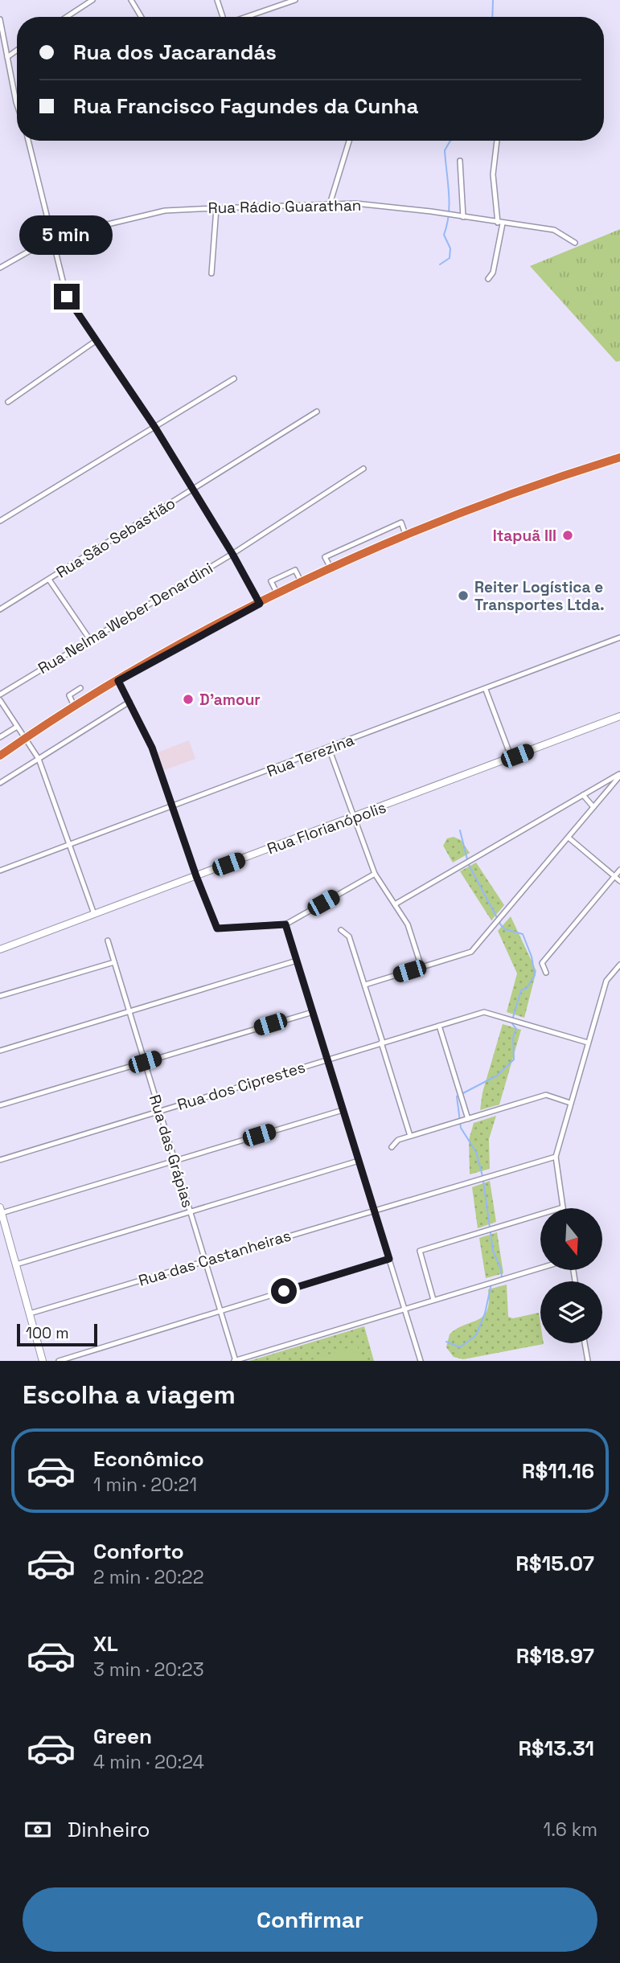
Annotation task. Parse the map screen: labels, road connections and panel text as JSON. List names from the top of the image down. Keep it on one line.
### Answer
{"streets":{"street":["Rua Rádio Guarathan","Rua São Sebastião","Rua Nelma Weber Denardini","Rua Terezina","Rua Florianópolis","Rua dos Ciprestes","Rua das Grápias","Rua das Castanheiras"]},"crossings":[["Rua dos Ciprestes","Rua das Grápias"],["Rua das Grápias","Rua das Castanheiras"]],"places":["Itapuã III","Reiter Logística e Transportes Ltda.","D'amour"],"scale_bar":"100 m","north":"bottom","page":{"banner":["Rua dos Jacarandás","Rua Francisco Fagundes da Cunha"],"bubble":"5 min","scale":"100 m","heading":"Escolha a viagem","list":[{"name":"Econômico","note":"1 min · 20:21","value":"R$11.16"},{"name":"Conforto","note":"2 min · 20:22","value":"R$15.07"},{"name":"XL","note":"3 min · 20:23","value":"R$18.97"},{"name":"Green","note":"4 min · 20:24","value":"R$13.31"}],"pay":["Dinheiro","1.6 km"],"buttons":"Confirmar"}}
